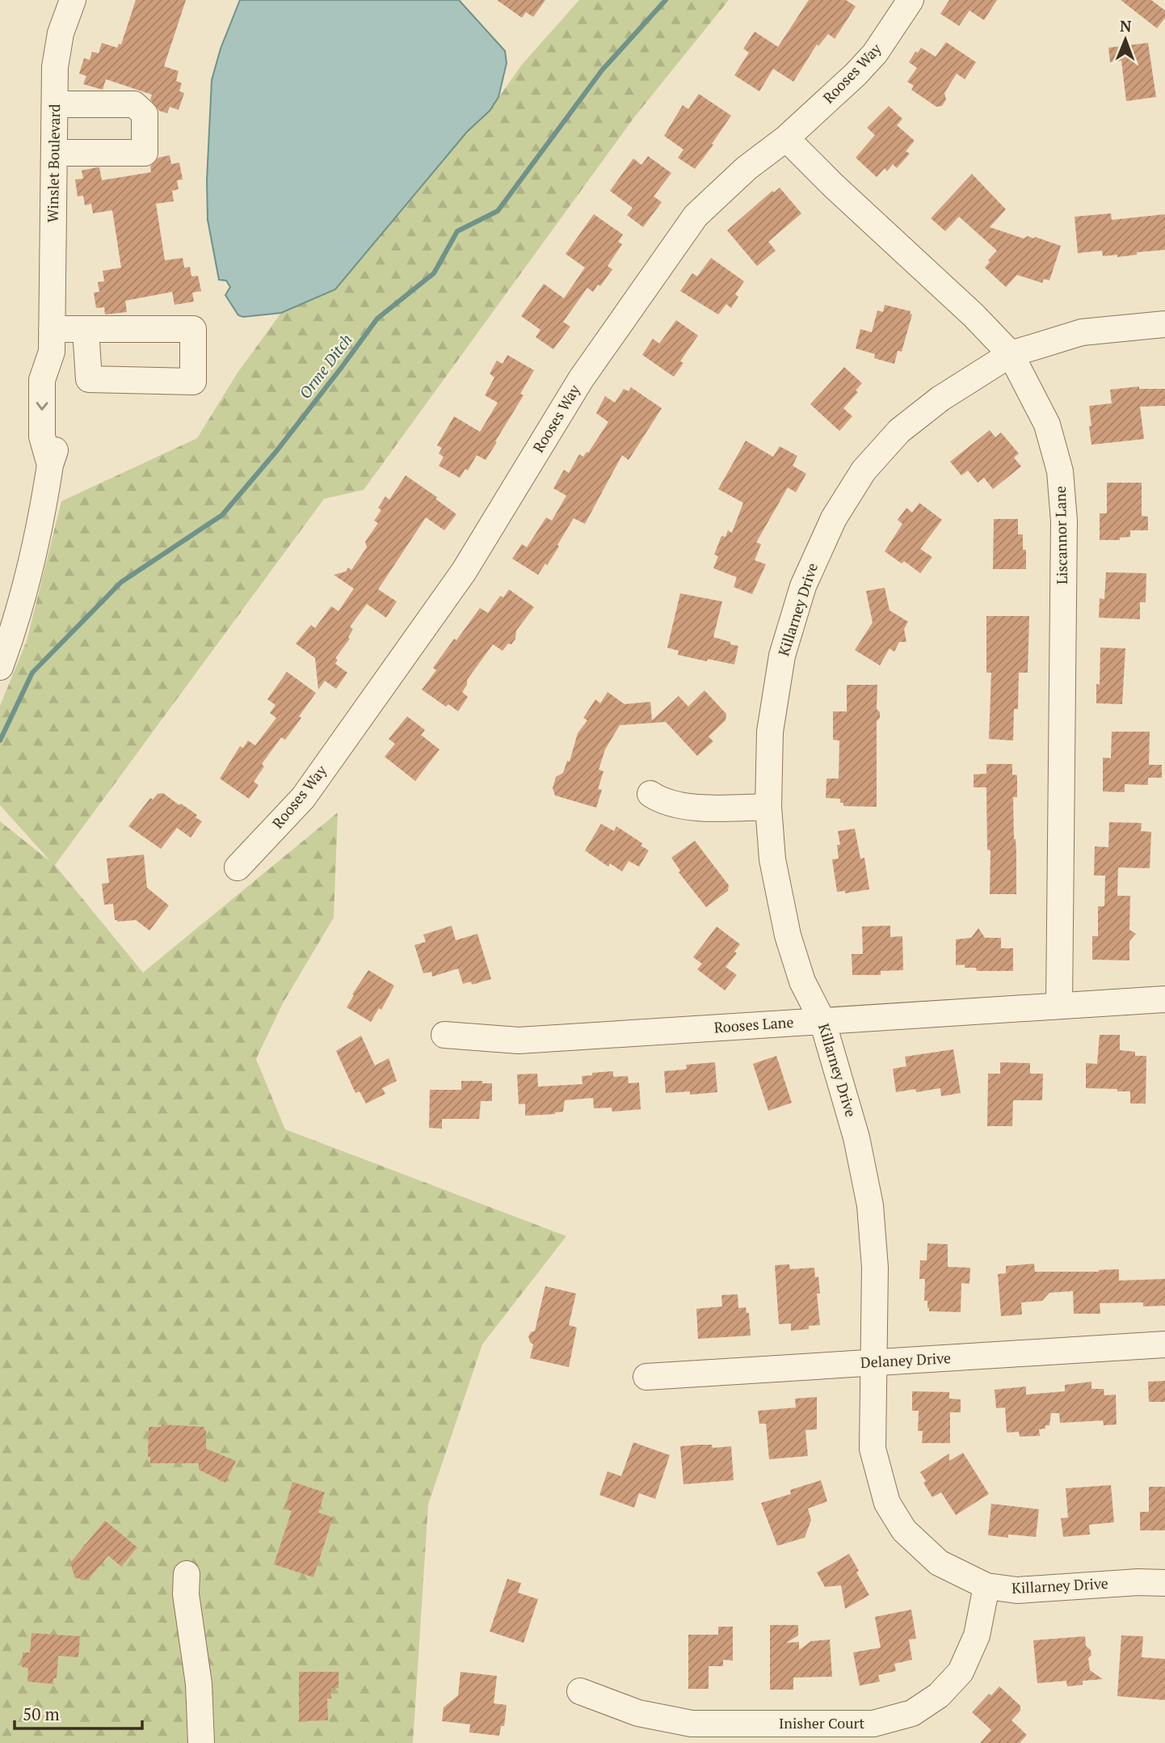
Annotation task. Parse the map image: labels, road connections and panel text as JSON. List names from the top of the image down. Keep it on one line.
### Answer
{"streets":{"street":["Rooses Way","Winslet Boulevard","Liscannor Lane","Killarney Drive","Rooses Lane","Delaney Drive","Inisher Court"]},"crossings":[["Rooses Way","Liscannor Lane"],["Liscannor Lane","Killarney Drive"],["Liscannor Lane","Rooses Lane"],["Killarney Drive","Rooses Lane"],["Killarney Drive","Delaney Drive"],["Killarney Drive","Inisher Court"]],"water":["Orme Ditch"],"scale_bar":"50 m","north":"top"}
